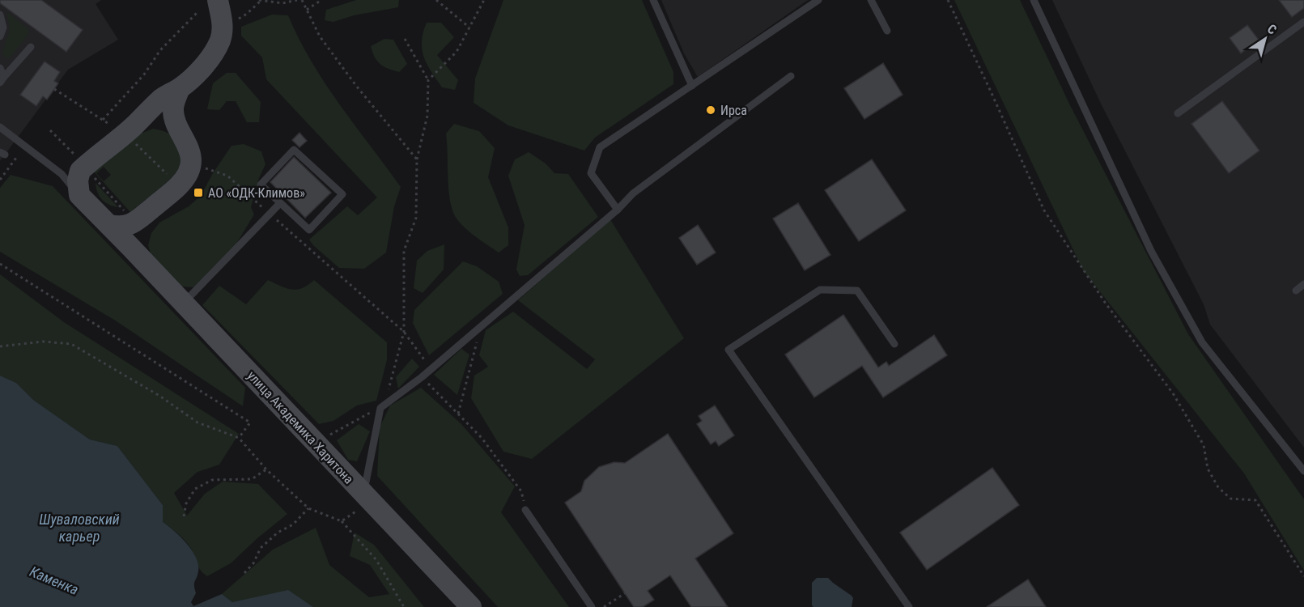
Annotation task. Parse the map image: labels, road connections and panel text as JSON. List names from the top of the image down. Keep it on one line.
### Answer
{"streets":{"street":["улица Академика Харитона"]},"water":["Шуваловский карьер","Каменка"],"places":{"other":["Ирса"],"transit":["АО «ОДК-Климов»"]},"north":"top right"}
